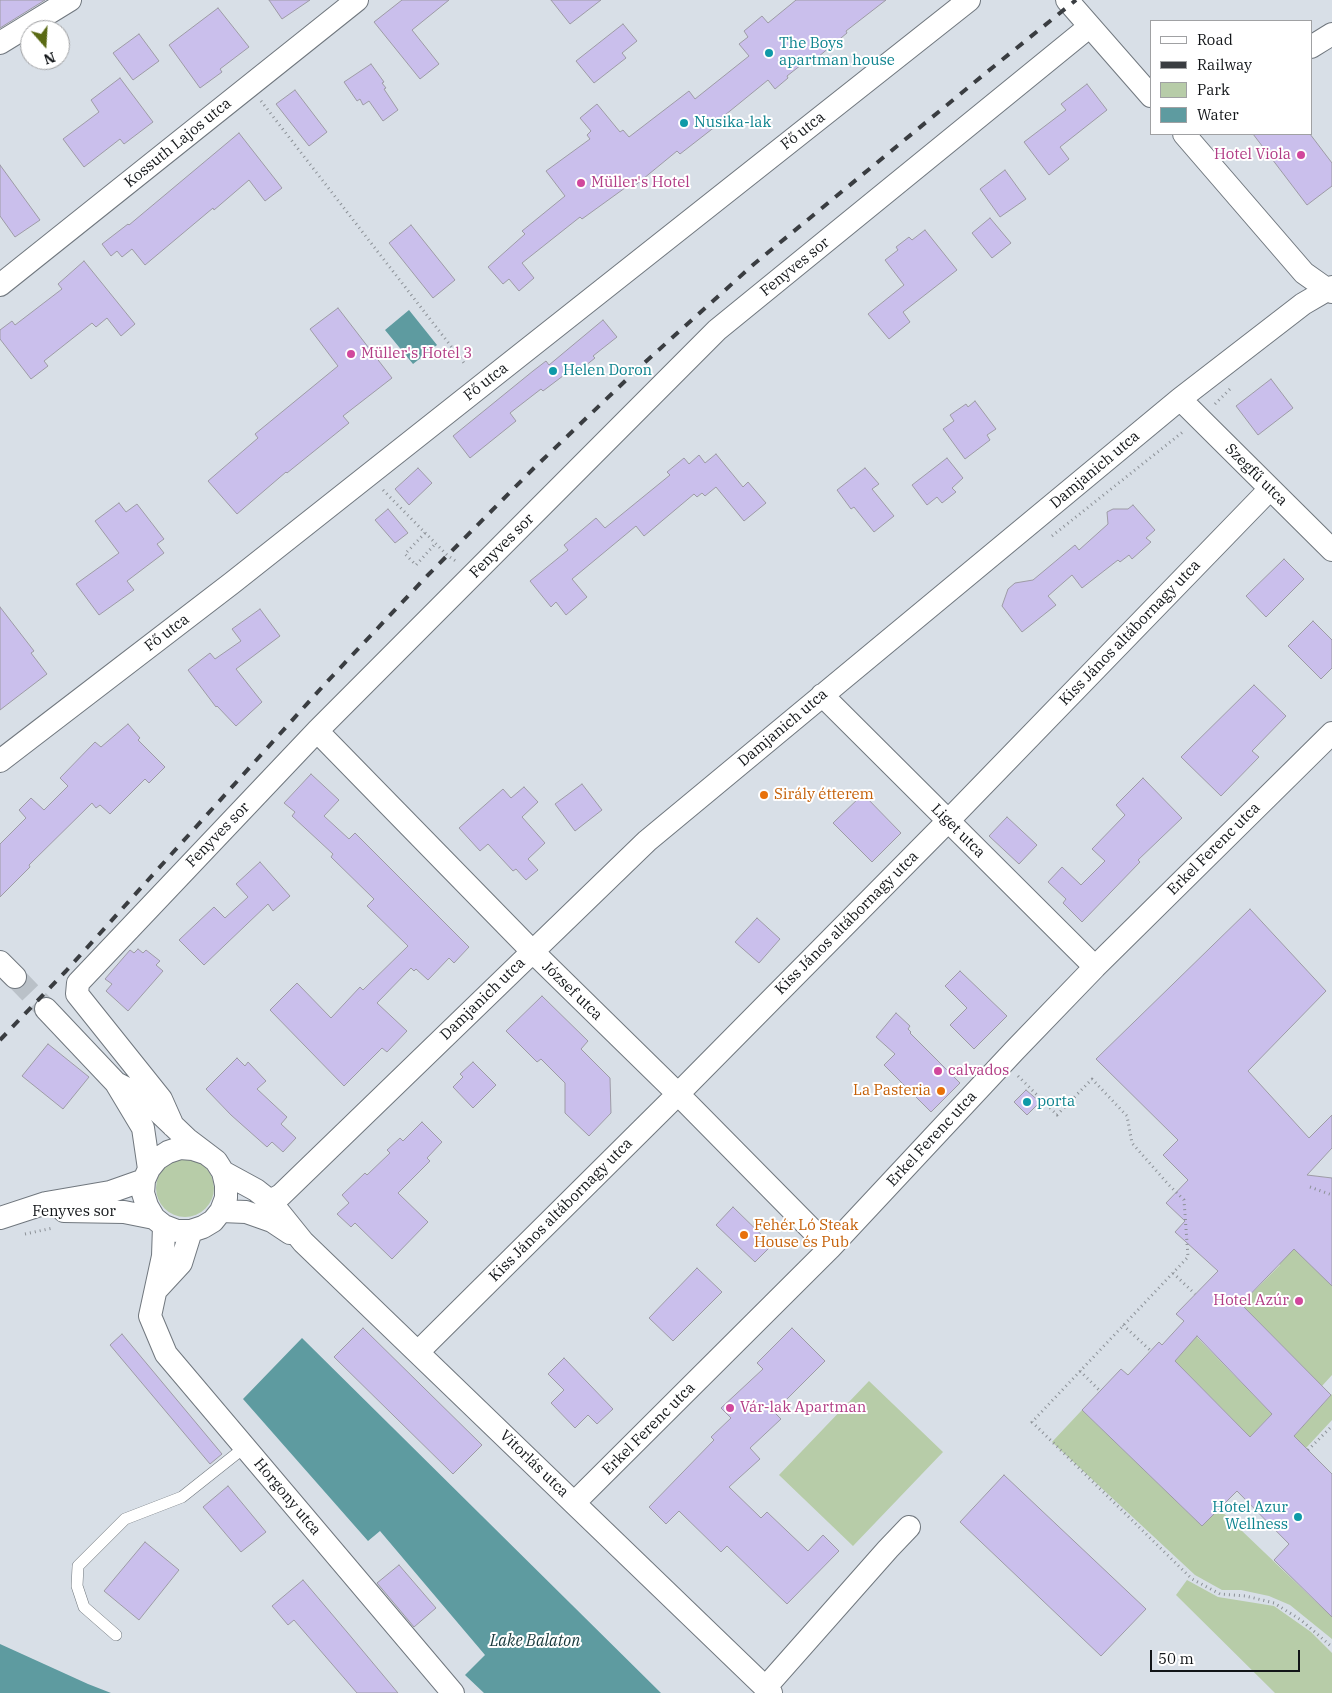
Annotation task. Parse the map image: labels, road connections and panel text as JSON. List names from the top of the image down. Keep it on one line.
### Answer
{"streets":{"street":["Fő utca","Kossuth Lajos utca","Fenyves sor","Damjanich utca","Szegfű utca","Kiss János altábornagy utca","Liget utca","Erkel Ferenc utca","József utca","Vitorlás utca","Horgony utca"]},"crossings":[["Fenyves sor","József utca"],["Fenyves sor","Vitorlás utca"],["Fenyves sor","Horgony utca"],["Damjanich utca","Szegfű utca"],["Damjanich utca","Liget utca"],["Damjanich utca","József utca"],["Damjanich utca","Vitorlás utca"],["Szegfű utca","Kiss János altábornagy utca"],["Kiss János altábornagy utca","Liget utca"],["Kiss János altábornagy utca","József utca"],["Kiss János altábornagy utca","Vitorlás utca"],["Liget utca","Erkel Ferenc utca"],["Erkel Ferenc utca","József utca"],["Erkel Ferenc utca","Vitorlás utca"],["Vitorlás utca","Horgony utca"]],"water":["Lake Balaton"],"places":["The Boys apartman house","Nusika-lak","Hotel Viola","Müller's Hotel","Müller's Hotel 3","Helen Doron","Sirály étterem","calvados","La Pasteria","porta","Fehér Ló Steak House és Pub","Hotel Azúr","Vár-lak Apartman","Hotel Azur Wellness"],"legend":["Road","Railway","Park","Water"],"scale_bar":"50 m","north":"bottom"}
